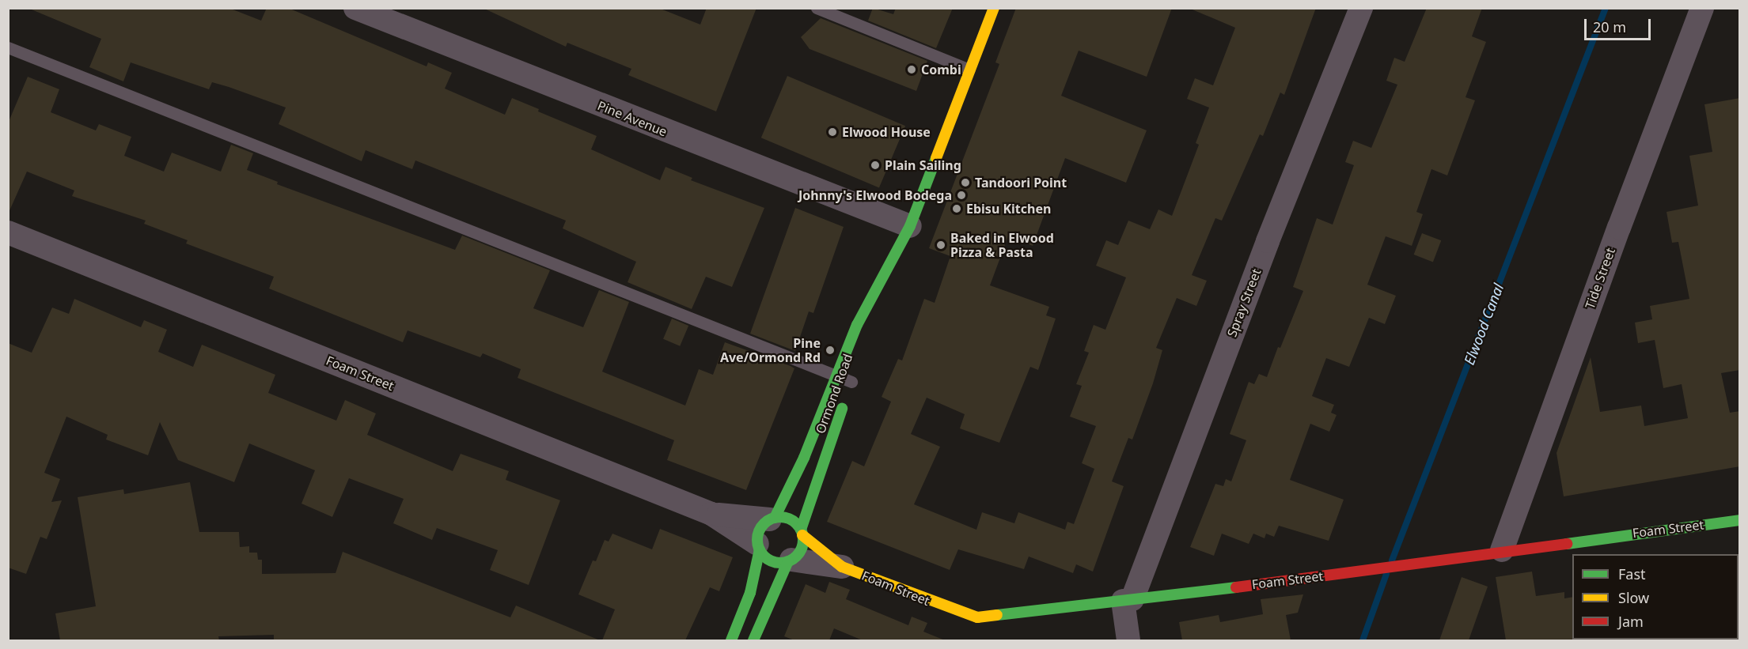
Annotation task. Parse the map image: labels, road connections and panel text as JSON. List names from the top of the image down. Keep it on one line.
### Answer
{"streets":{"street":["Pine Avenue","Tide Street","Spray Street","Foam Street","Ormond Road"]},"crossings":[["Pine Avenue","Ormond Road"],["Tide Street","Foam Street"],["Spray Street","Foam Street"],["Foam Street","Ormond Road"]],"water":["Elwood Canal"],"places":["Combi","Elwood House","Plain Sailing","Tandoori Point","Johnny's Elwood Bodega","Ebisu Kitchen","Baked in Elwood Pizza & Pasta","Pine Ave/Ormond Rd"],"legend":["Fast","Slow","Jam"],"scale_bar":"20 m"}
